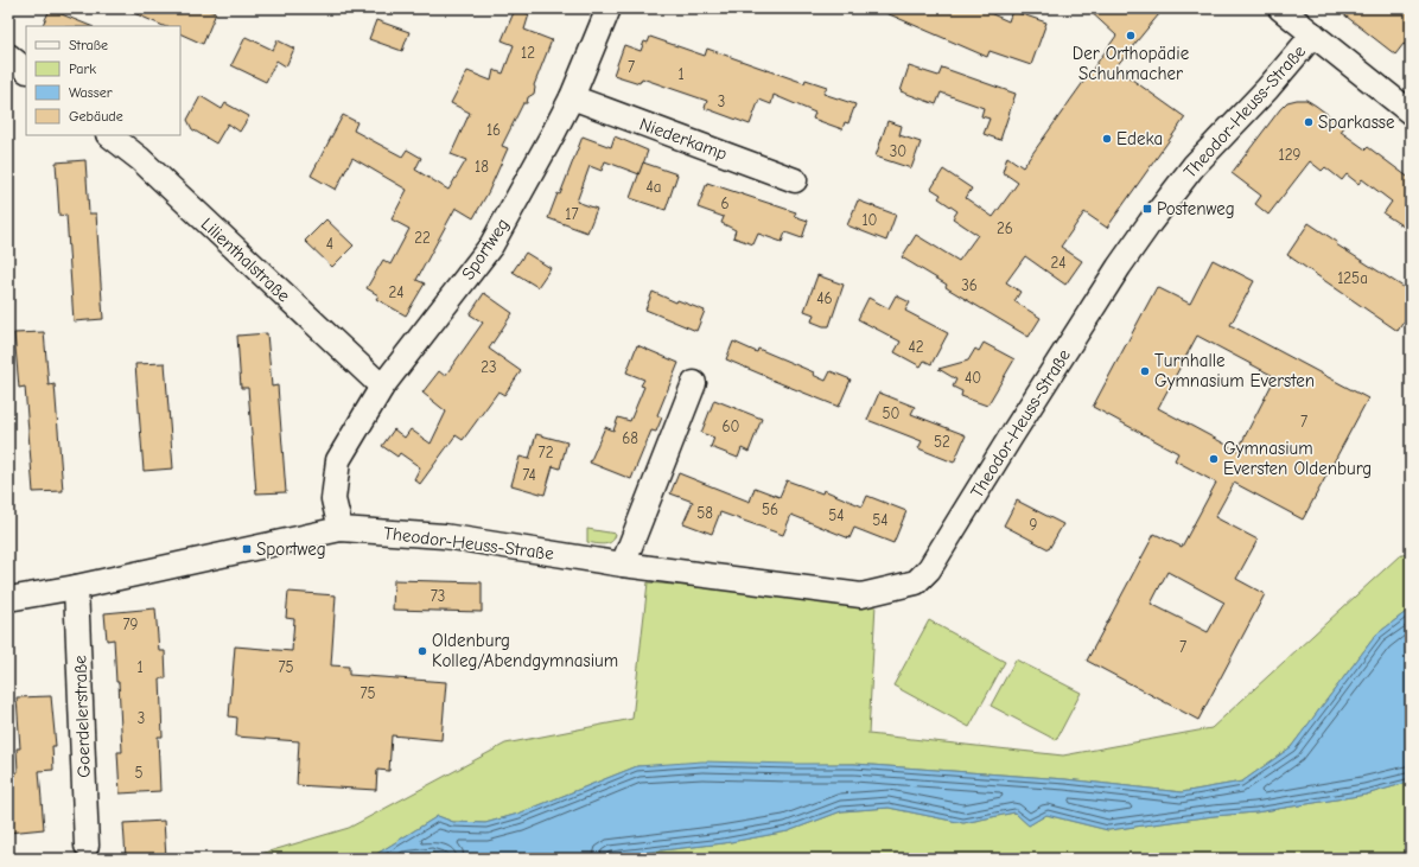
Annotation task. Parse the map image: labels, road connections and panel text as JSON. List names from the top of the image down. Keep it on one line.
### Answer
{"streets":{"street":["Theodor-Heuss-Straße","Niederkamp","Sportweg","Lilienthalstraße","Goerdelerstraße"]},"crossings":[["Theodor-Heuss-Straße","Sportweg"],["Theodor-Heuss-Straße","Goerdelerstraße"],["Niederkamp","Sportweg"],["Sportweg","Lilienthalstraße"]],"places":{"other":["Der Orthopädie Schuhmacher","Sparkasse","Edeka","Turnhalle Gymnasium Eversten","Gymnasium Eversten Oldenburg","Oldenburg Kolleg/Abendgymnasium"],"transit":["Postenweg","Sportweg"]},"house_numbers":["12","7","1","3","16","30","129","18","4a","6","17","10","26","22","4","24","125a","36","24","46","42","23","40","50","7","60","68","52","72","74","56","58","54","54","9","73","79","7","1","75","75","3","5"],"legend":["Straße","Park","Wasser","Gebäude"]}
